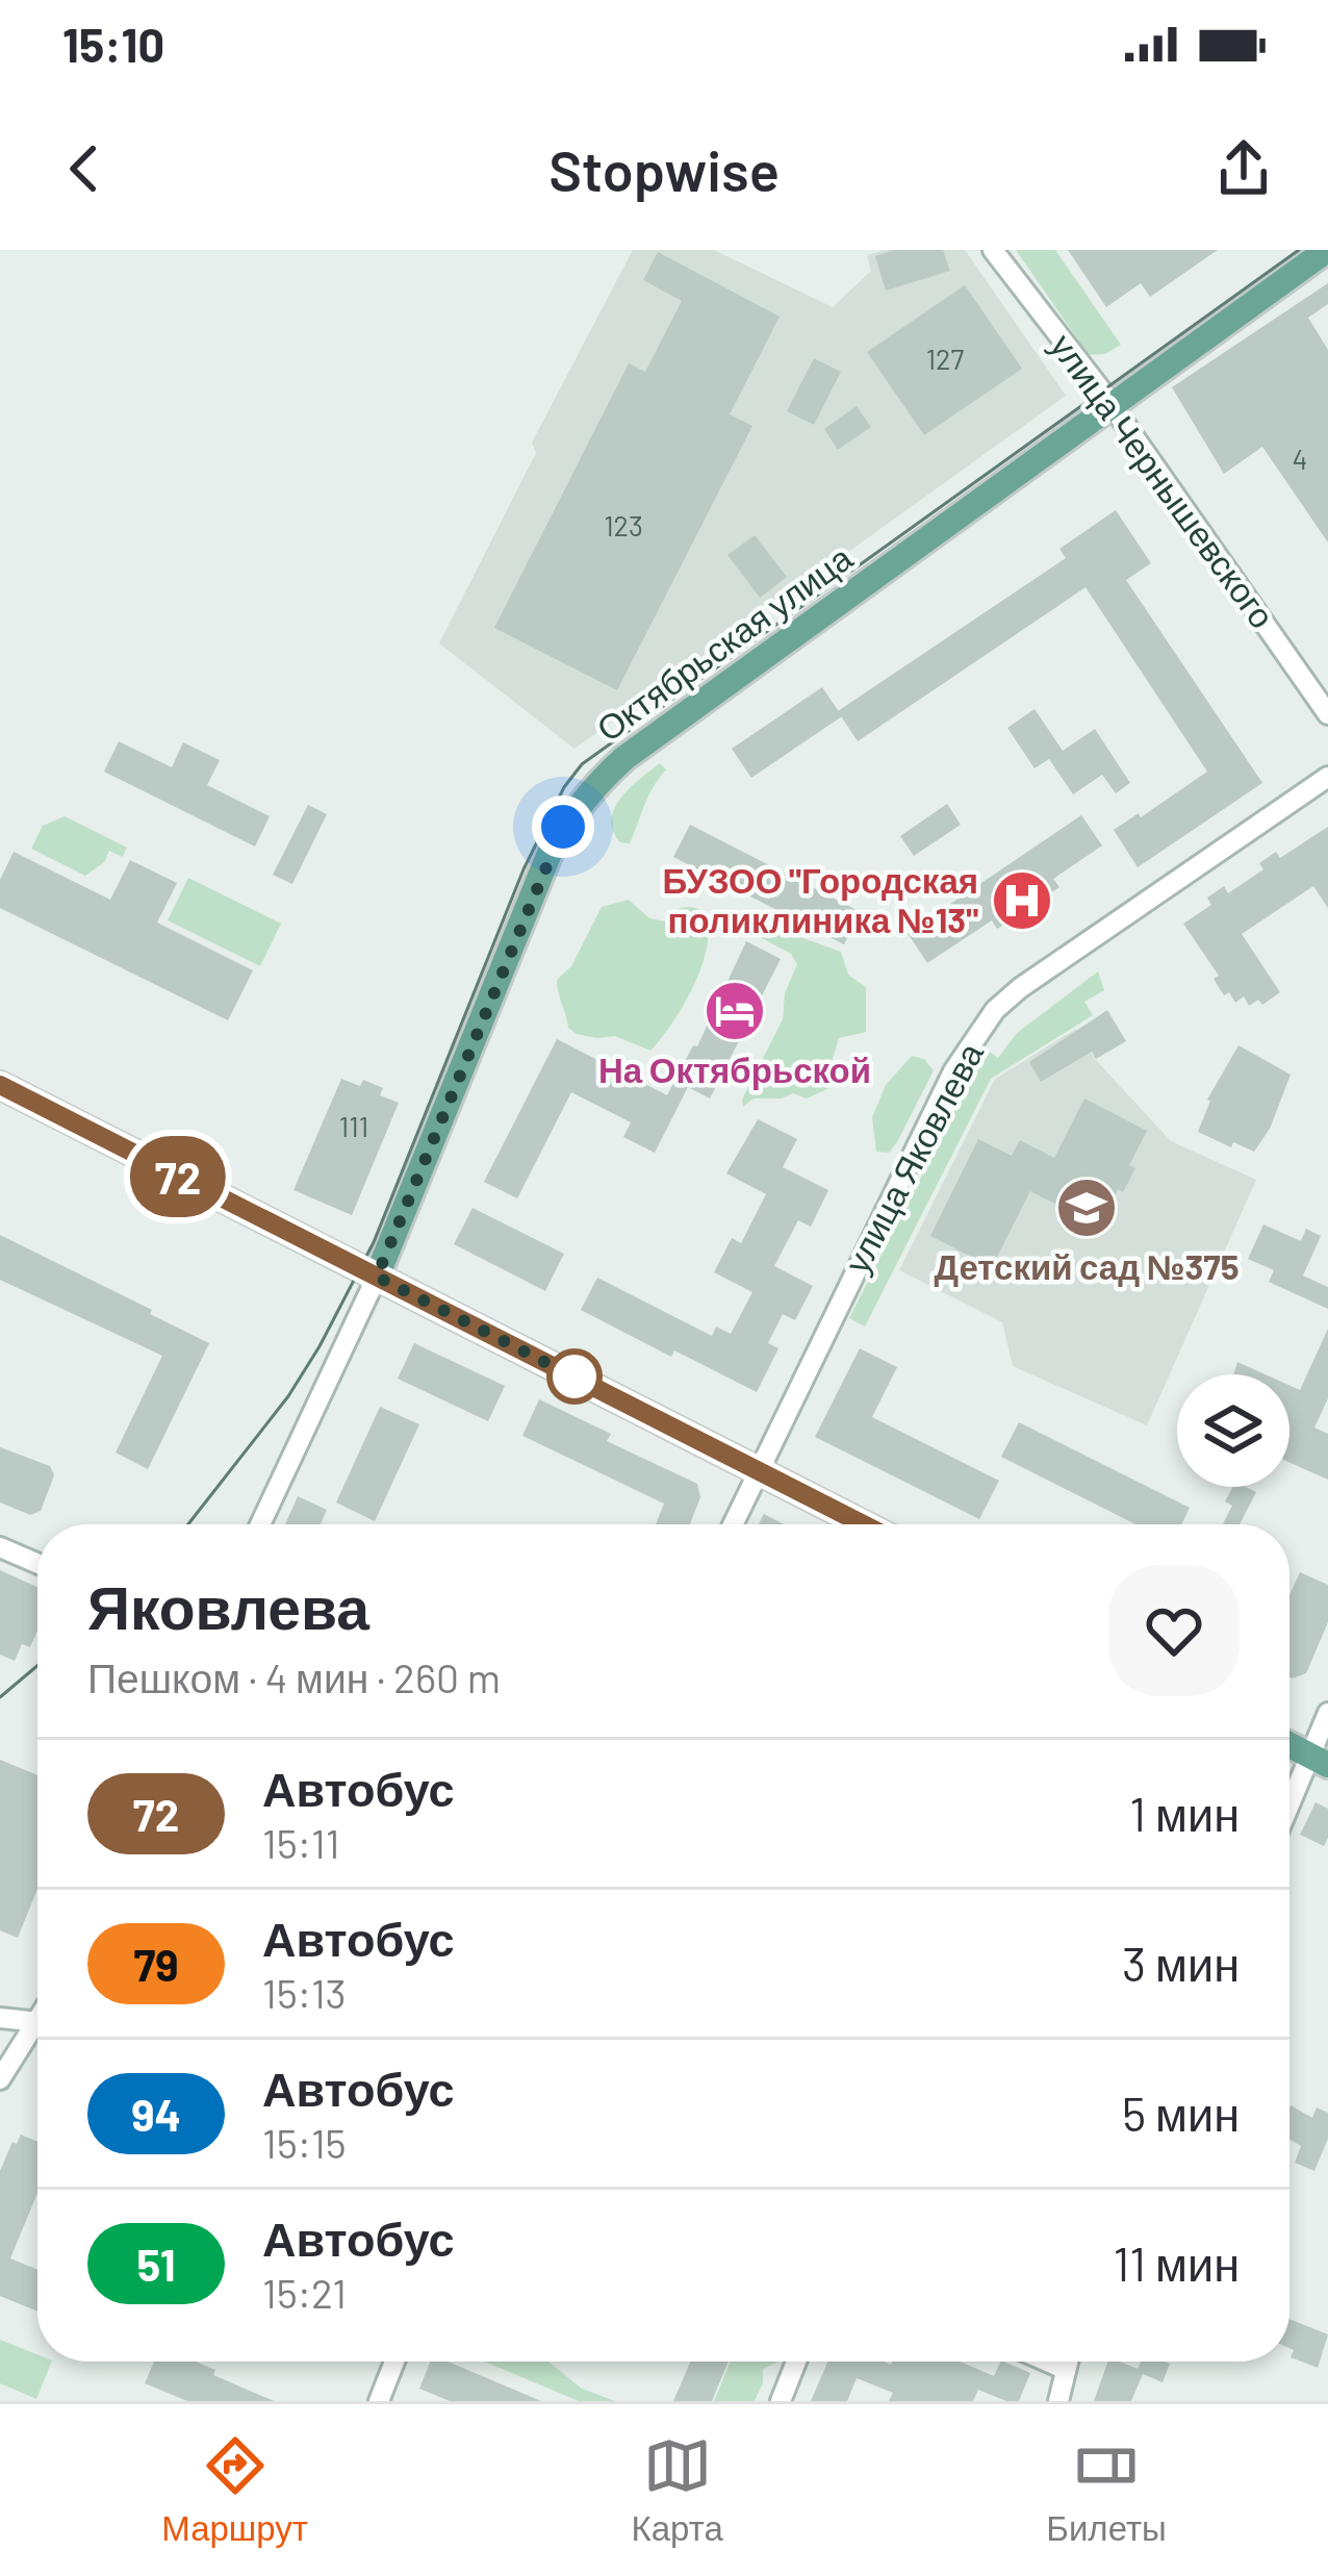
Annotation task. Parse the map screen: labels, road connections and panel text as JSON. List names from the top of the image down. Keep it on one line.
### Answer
{"streets":{"main road":["Октябрьская улица"],"street":["улица Чернышевского","улица Яковлева"]},"crossings":[["улица Чернышевского","Октябрьская улица"]],"places":{"hospital":["БУЗОО \"Городская поликлиника №13\""],"hotel":["На Октябрьской"],"school or university":["Детский сад №375"]},"lines":["bus line 72"],"house_numbers":["127","4","123","111"],"page":{"status":"15:10","header":"Stopwise","on_map":"72","heading":["Яковлева","Пешком · 4 мин · 260 m"],"list":[{"mark":"72","name":"Автобус","note":"15:11","value":"1 мин"},{"mark":"79","name":"Автобус","note":"15:13","value":"3 мин"},{"mark":"94","name":"Автобус","note":"15:15","value":"5 мин"},{"mark":"51","name":"Автобус","note":"15:21","value":"11 мин"}],"tabs":["Маршрут","Карта","Билеты"]}}
